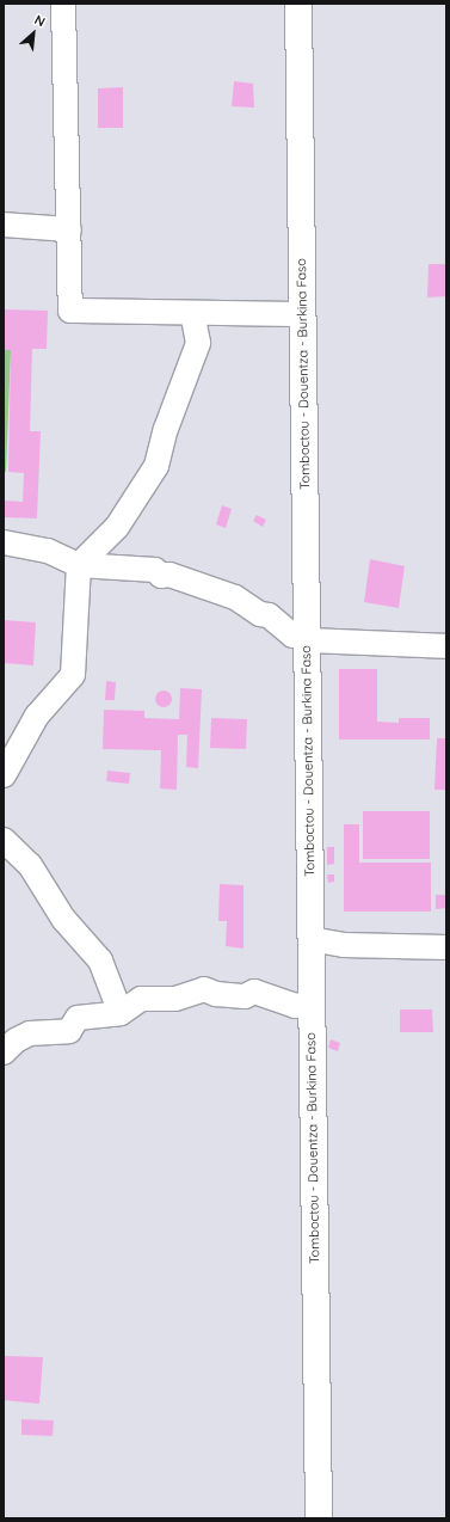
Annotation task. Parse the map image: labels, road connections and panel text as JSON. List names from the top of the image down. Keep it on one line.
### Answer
{"streets":{"main road":["Tomboctou - Douentza - Burkina Faso"]},"north":"top right"}
